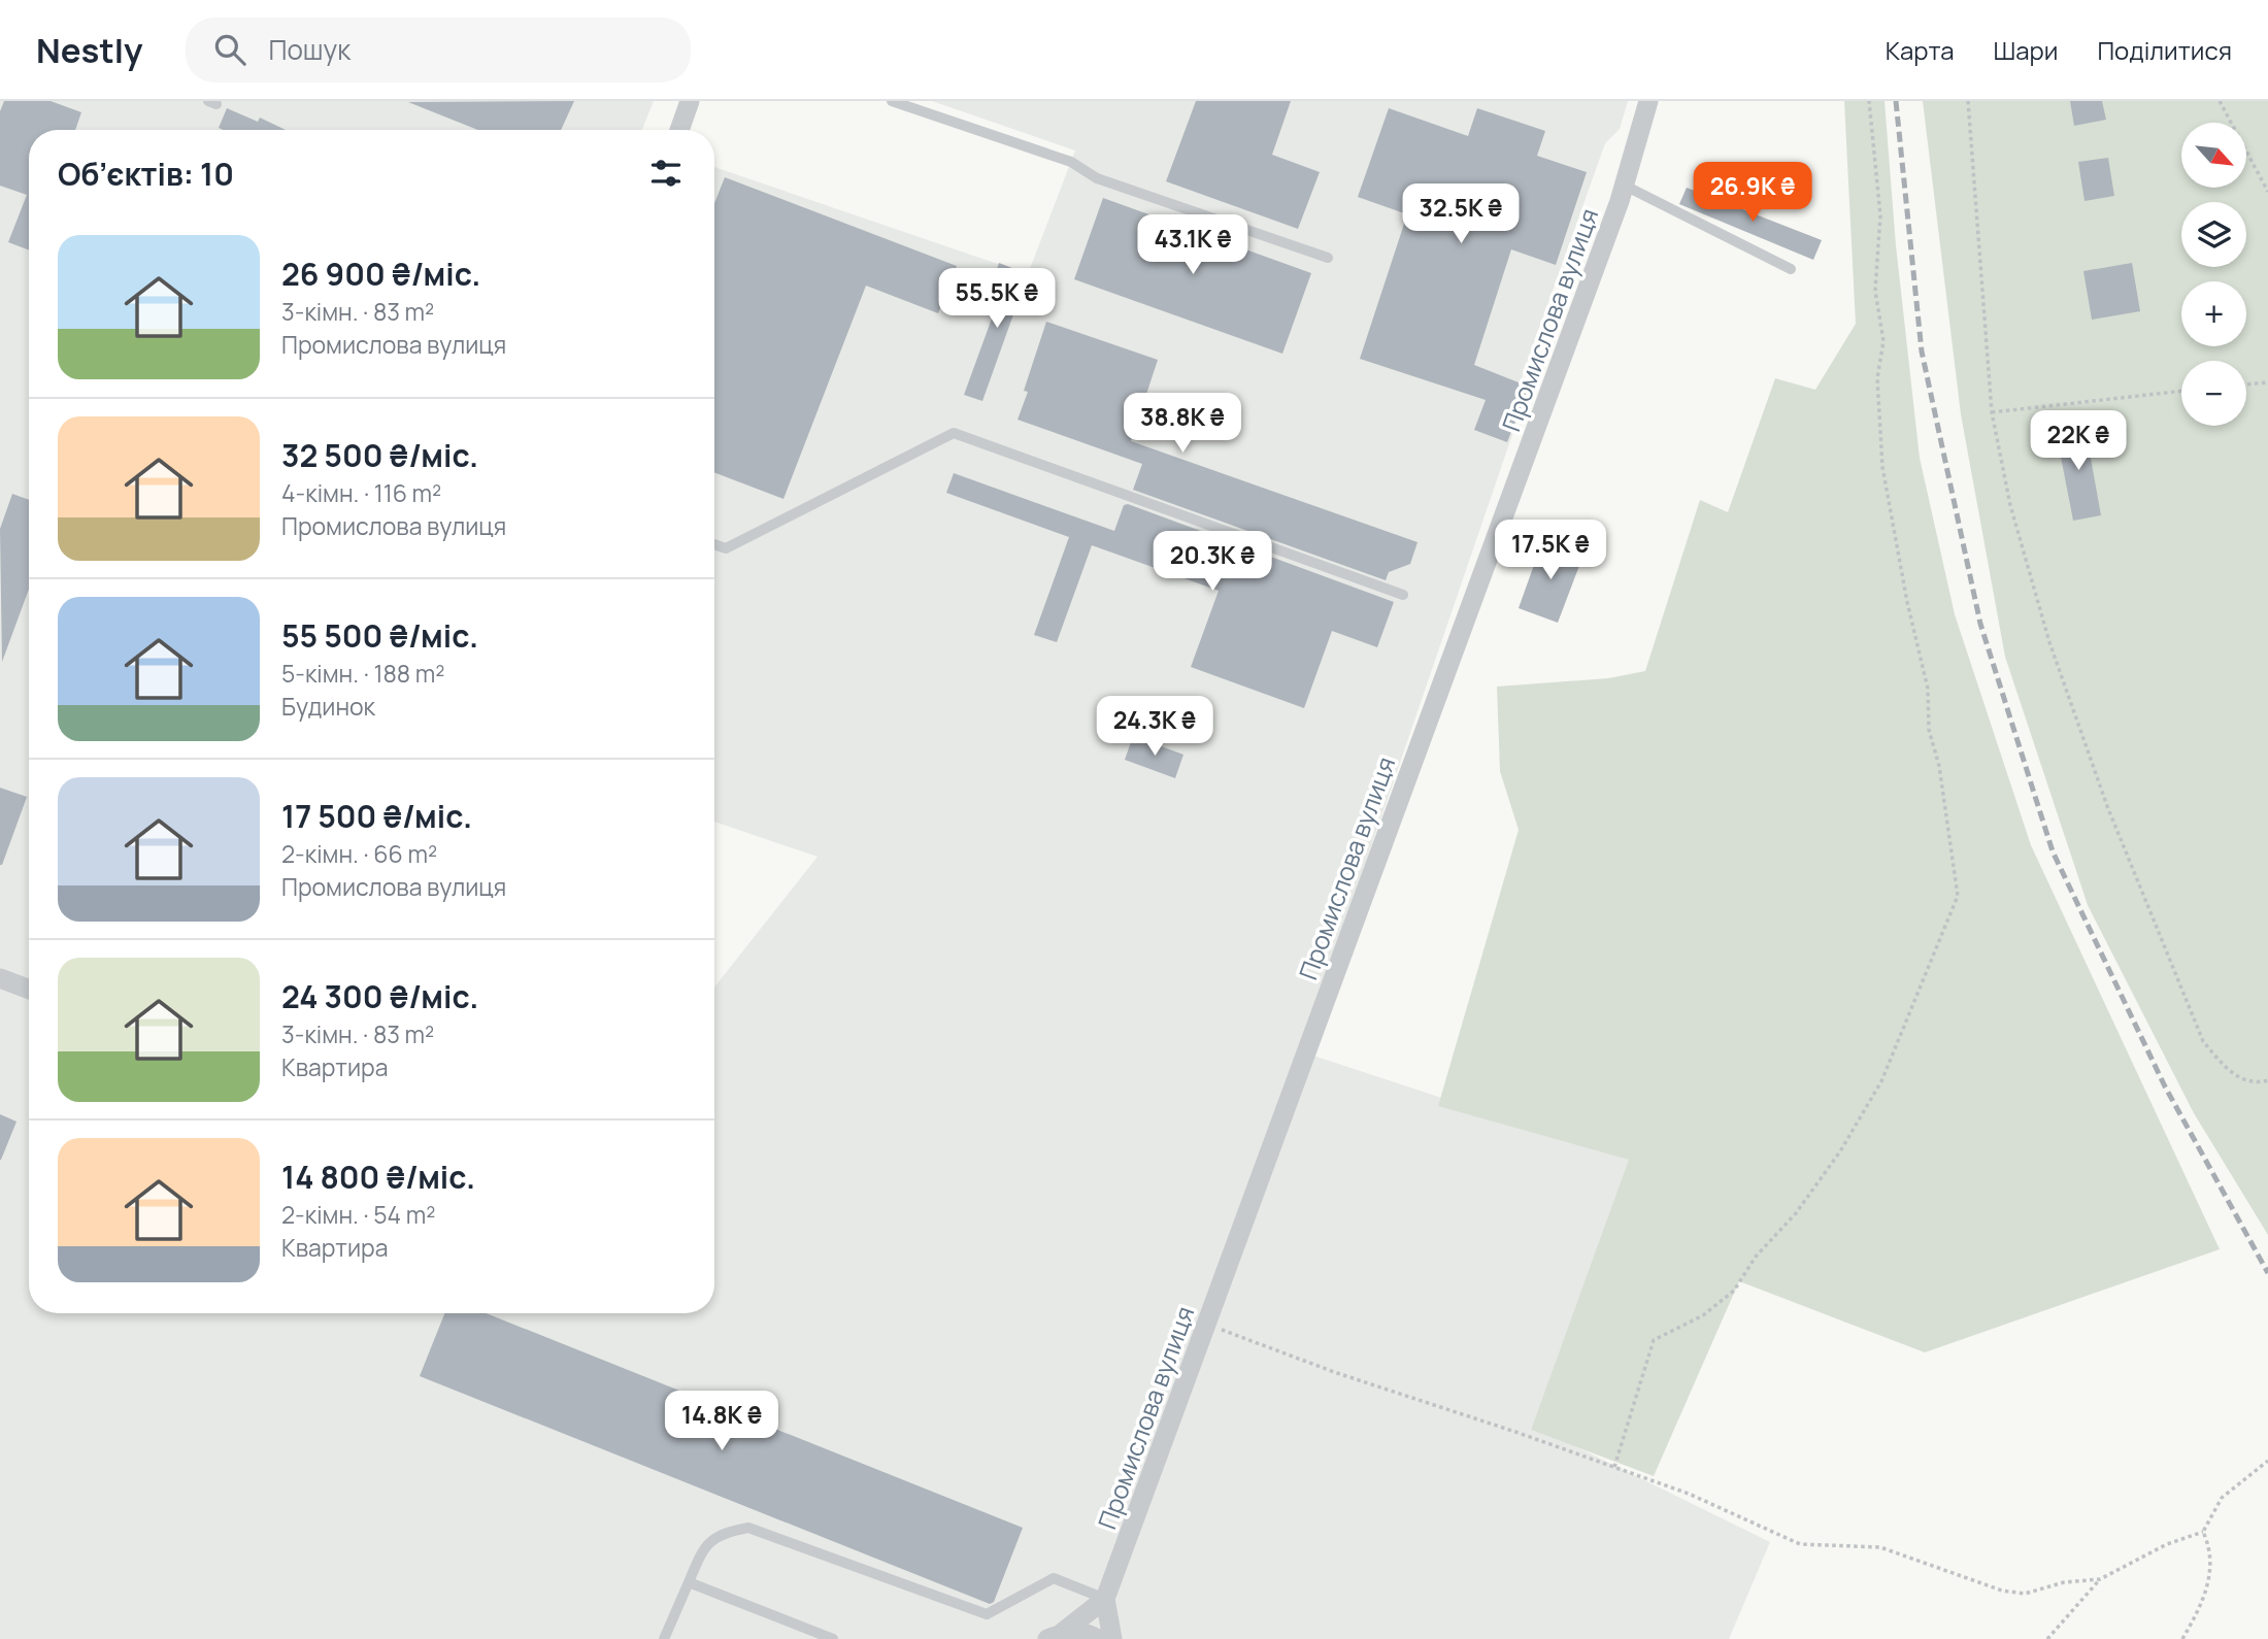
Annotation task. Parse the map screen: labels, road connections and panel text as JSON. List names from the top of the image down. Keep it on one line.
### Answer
{"streets":{"street":["Промислова вулиця"]},"north":"bottom right","page":{"header":"Nestly","search":"Пошук","nav":["Карта","Шари","Поділитися"],"map_buttons":["+","−"],"heading":"Об’єктів: 10","price":["26.9K ₴","32.5K ₴","43.1K ₴","55.5K ₴","38.8K ₴","22K ₴","17.5K ₴","20.3K ₴","24.3K ₴","14.8K ₴"],"list":[{"name":"26 900 ₴/міс.","note":"3-кімн. · 83 m² · Промислова вулиця"},{"name":"32 500 ₴/міс.","note":"4-кімн. · 116 m² · Промислова вулиця"},{"name":"55 500 ₴/міс.","note":"5-кімн. · 188 m² · Будинок"},{"name":"17 500 ₴/міс.","note":"2-кімн. · 66 m² · Промислова вулиця"},{"name":"24 300 ₴/міс.","note":"3-кімн. · 83 m² · Квартира"},{"name":"14 800 ₴/міс.","note":"2-кімн. · 54 m² · Квартира"}]}}
